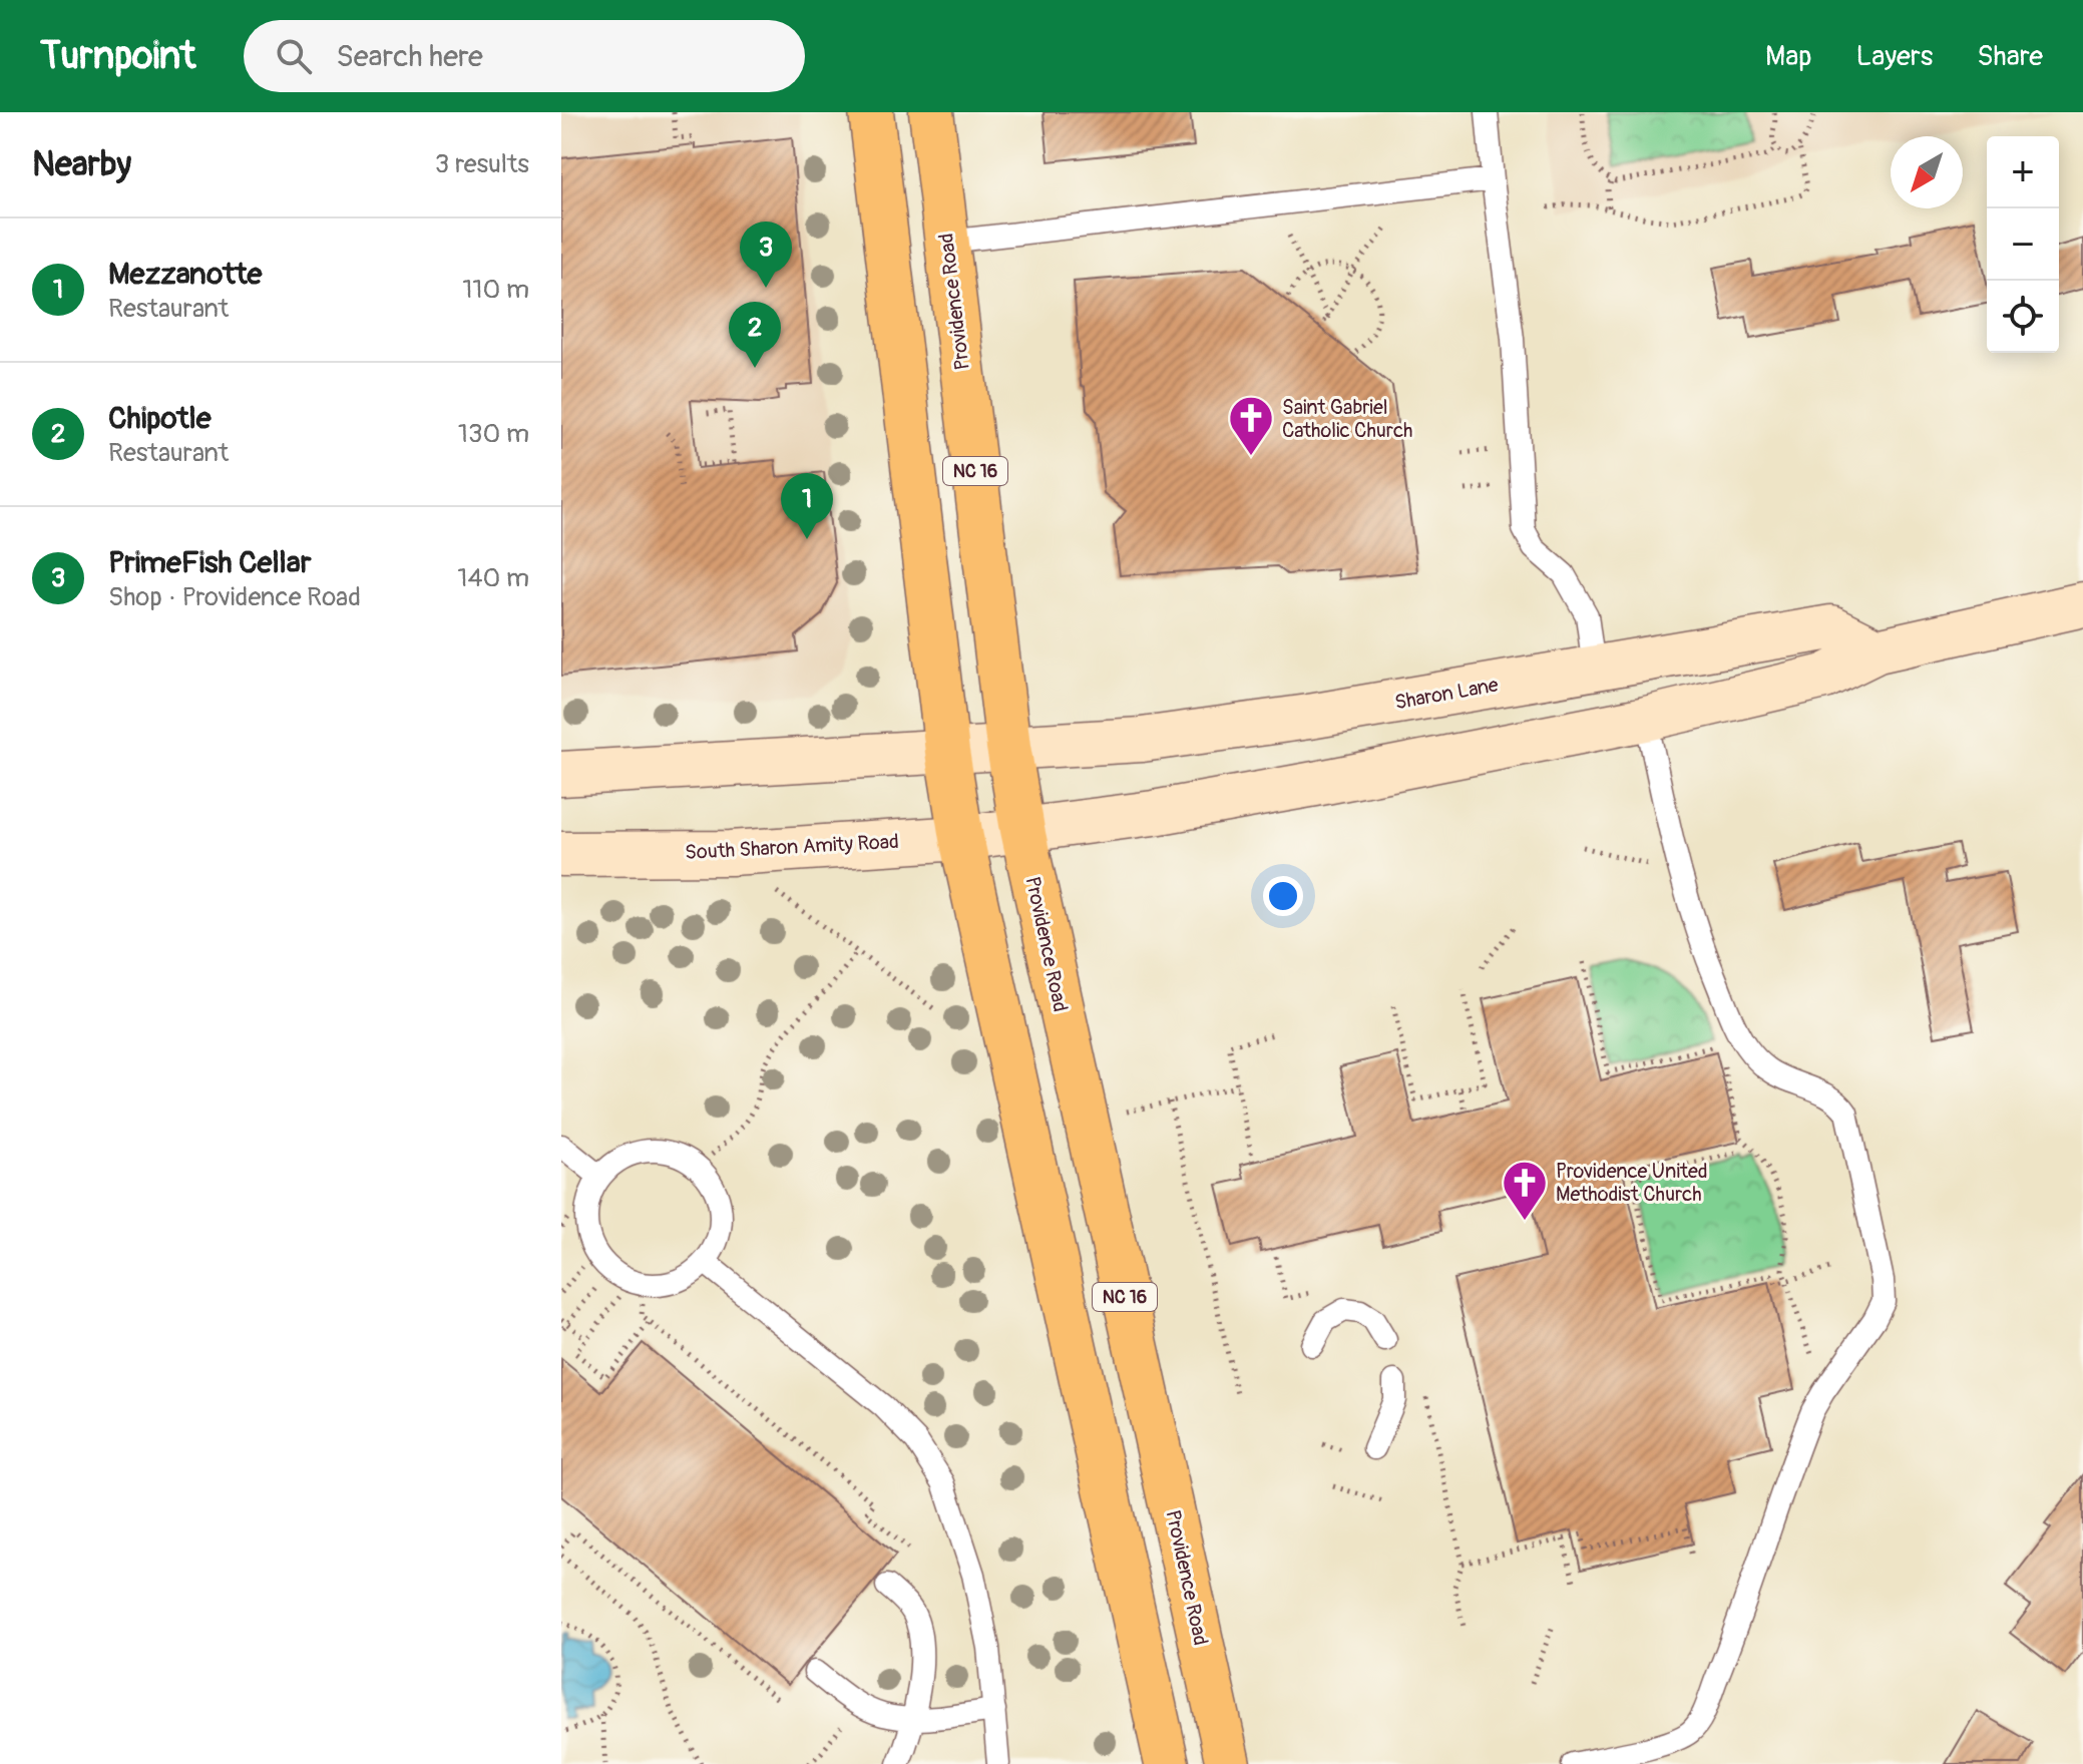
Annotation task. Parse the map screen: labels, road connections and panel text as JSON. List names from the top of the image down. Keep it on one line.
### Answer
{"streets":{"main road":["Providence Road","NC 16","Sharon Lane","South Sharon Amity Road"]},"crossings":[["Providence Road","Sharon Lane"],["Providence Road","South Sharon Amity Road"],["NC 16","South Sharon Amity Road"]],"places":{"church":["Saint Gabriel Catholic Church","Providence United Methodist Church"]},"north":"bottom left","page":{"header":"Turnpoint","search":"Search here","nav":["Map","Layers","Share"],"heading":["Nearby","3 results"],"map_buttons":["+","−"],"list":[{"mark":"1","name":"Mezzanotte","note":"Restaurant","value":"110 m"},{"mark":"2","name":"Chipotle","note":"Restaurant","value":"130 m"},{"mark":"3","name":"PrimeFish Cellar","note":"Shop · Providence Road","value":"140 m"}],"pins":["3","2","1"]}}
